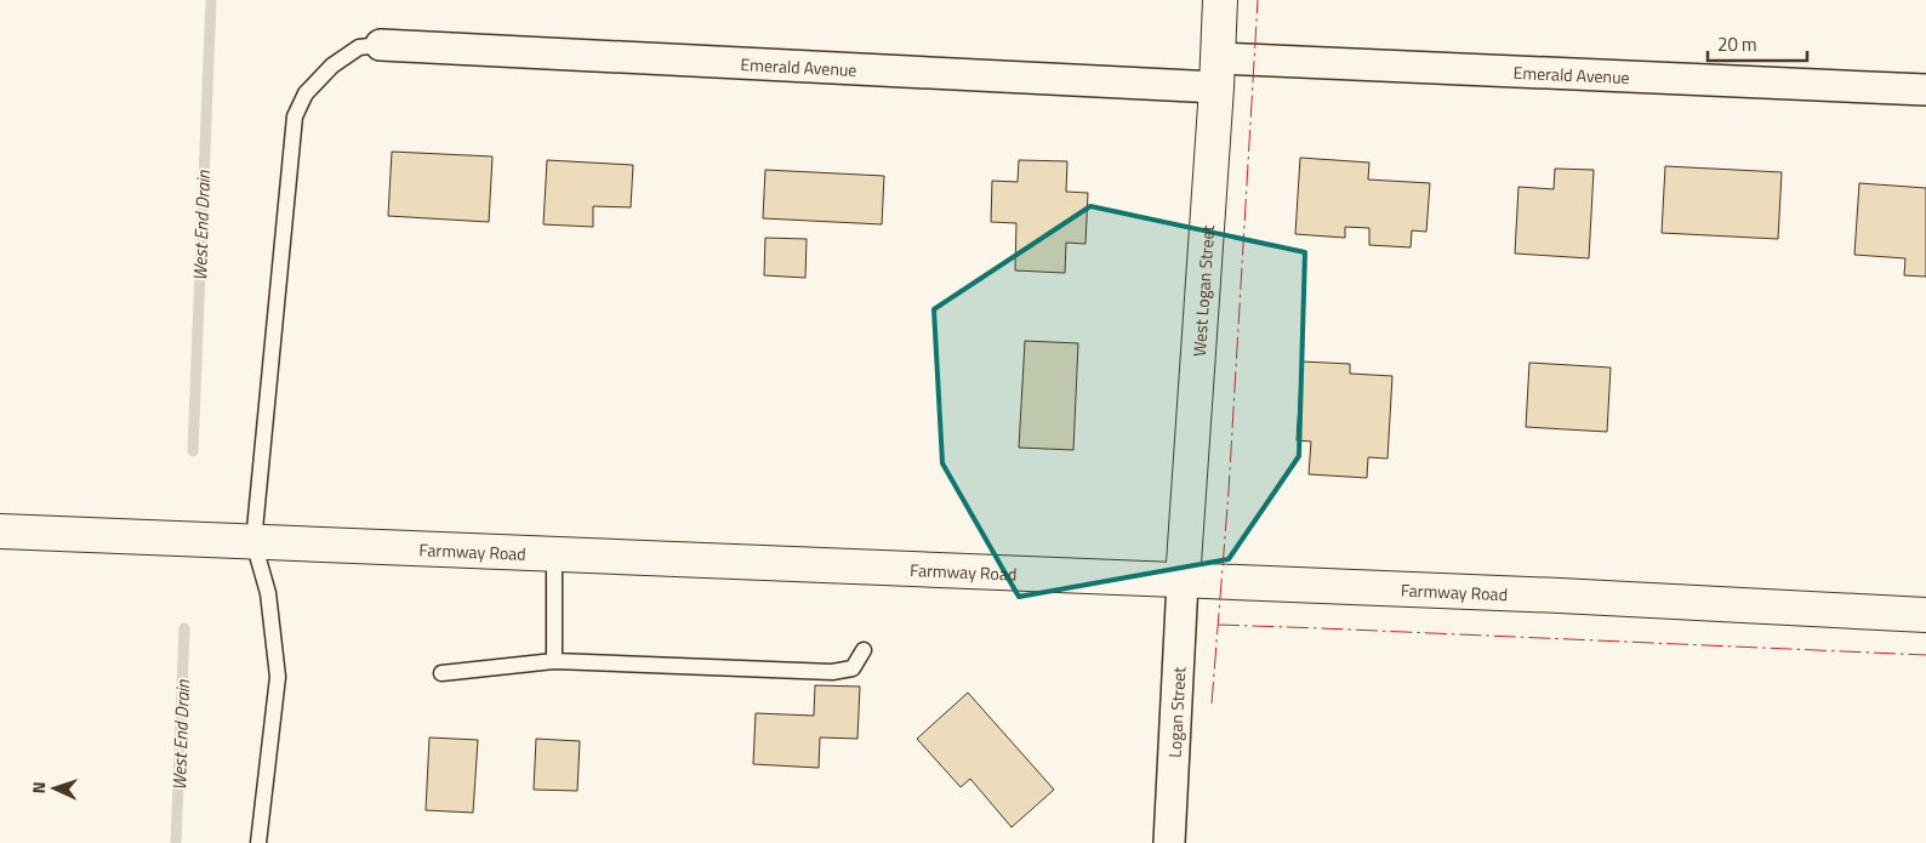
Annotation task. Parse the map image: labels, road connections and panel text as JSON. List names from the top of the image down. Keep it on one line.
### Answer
{"streets":{"main road":["West Logan Street","Farmway Road"],"street":["Emerald Avenue","Logan Street"]},"crossings":[["Emerald Avenue","West Logan Street"],["West Logan Street","Farmway Road"],["West Logan Street","Logan Street"],["Farmway Road","Logan Street"]],"water":["West End Drain"],"scale_bar":"20 m","north":"left"}
